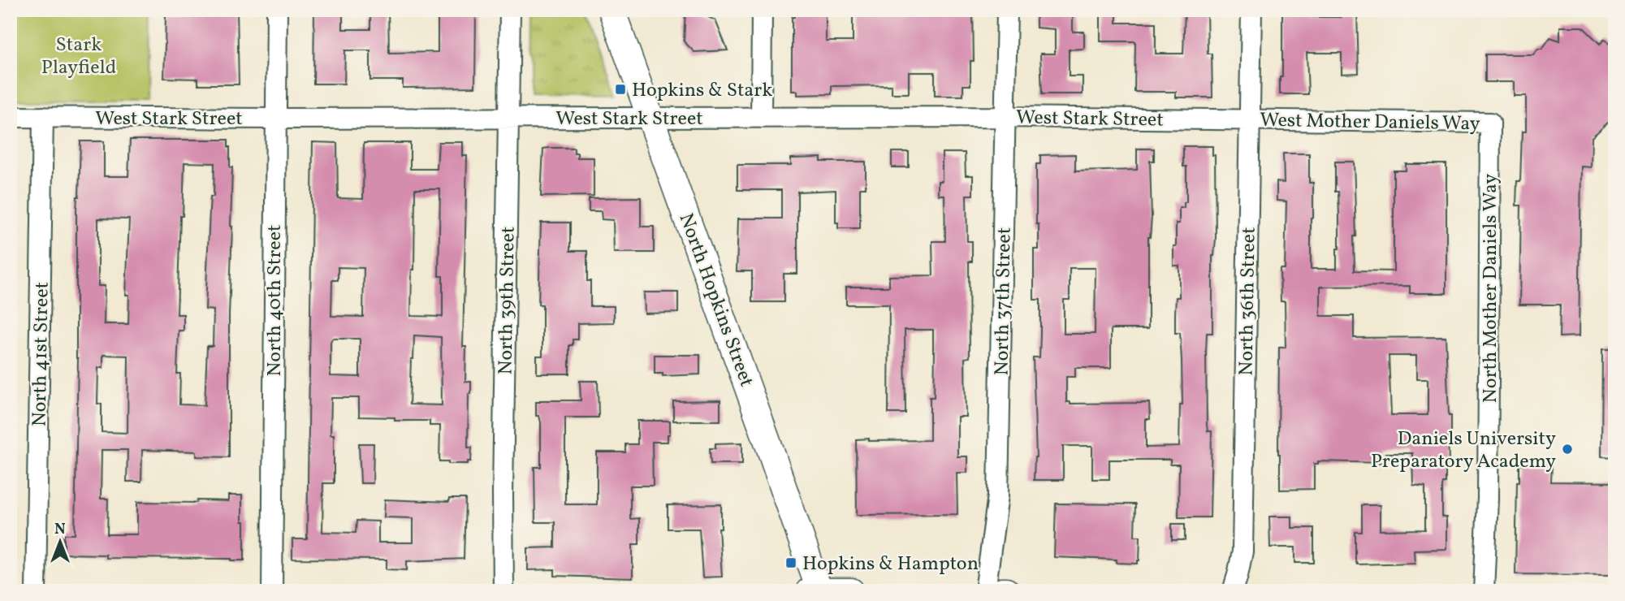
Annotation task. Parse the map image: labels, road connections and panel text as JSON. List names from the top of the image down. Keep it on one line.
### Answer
{"streets":{"main road":["North Hopkins Street"],"street":["West Stark Street","West Mother Daniels Way","North Mother Daniels Way","North 40th Street","North 39th Street","North 37th Street","North 36th Street","North 41st Street"]},"crossings":[["West Stark Street","West Mother Daniels Way"],["West Stark Street","North Hopkins Street"],["West Stark Street","North 40th Street"],["West Stark Street","North 39th Street"],["West Stark Street","North 37th Street"],["West Stark Street","North 36th Street"],["West Stark Street","North 41st Street"],["West Mother Daniels Way","North Mother Daniels Way"],["West Mother Daniels Way","North 36th Street"]],"parks":["Stark Playfield"],"places":{"transit":["Hopkins & Stark","Hopkins & Hampton"],"other":["Daniels University Preparatory Academy"]},"north":"top"}
